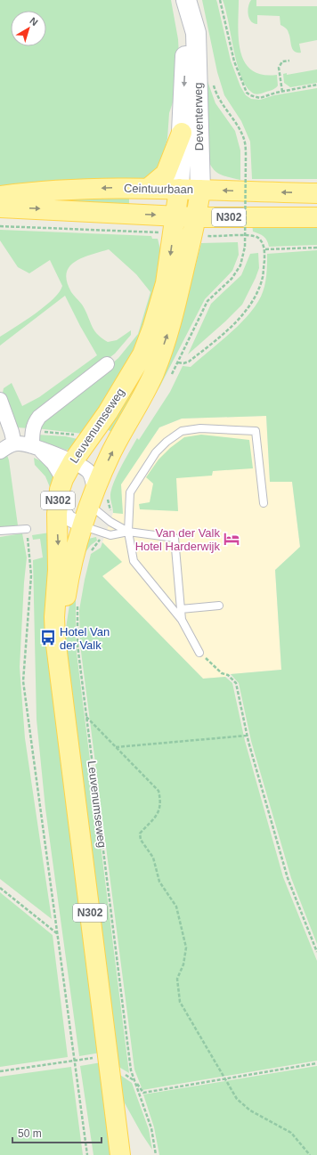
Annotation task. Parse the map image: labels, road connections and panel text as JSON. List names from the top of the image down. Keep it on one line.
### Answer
{"streets":{"main road":["Deventerweg","Ceintuurbaan","N302","Leuvenumseweg"]},"crossings":[["Deventerweg","Ceintuurbaan"],["Deventerweg","N302"],["Deventerweg","Leuvenumseweg"],["Ceintuurbaan","Leuvenumseweg"],["N302","Leuvenumseweg"]],"places":{"hotel":["Van der Valk Hotel Harderwijk"],"bus stop":["Hotel Van der Valk"]},"scale_bar":"50 m","north":"top right"}
